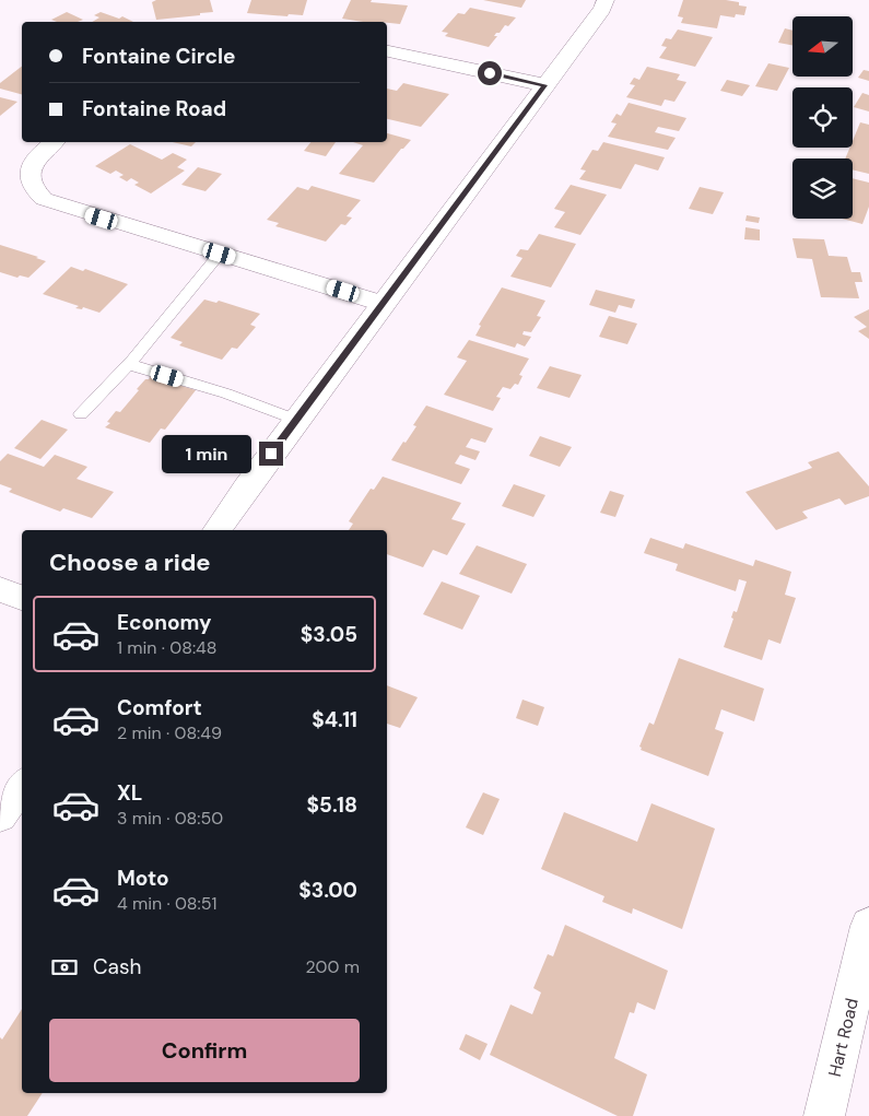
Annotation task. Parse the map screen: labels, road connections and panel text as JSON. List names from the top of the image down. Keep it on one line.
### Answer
{"streets":{"street":["Hart Road"]},"north":"left","page":{"banner":["Fontaine Circle","Fontaine Road"],"bubble":"1 min","heading":"Choose a ride","list":[{"name":"Economy","note":"1 min · 08:48","value":"$3.05"},{"name":"Comfort","note":"2 min · 08:49","value":"$4.11"},{"name":"XL","note":"3 min · 08:50","value":"$5.18"},{"name":"Moto","note":"4 min · 08:51","value":"$3.00"}],"pay":["Cash","200 m"],"buttons":"Confirm"}}
